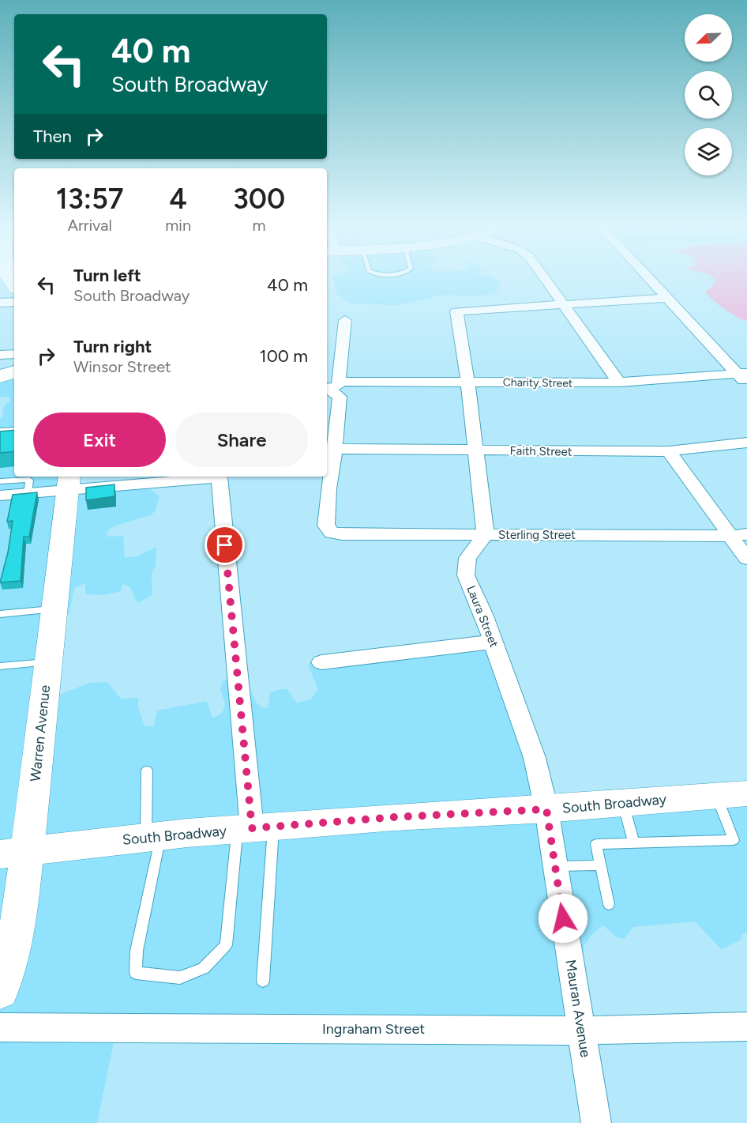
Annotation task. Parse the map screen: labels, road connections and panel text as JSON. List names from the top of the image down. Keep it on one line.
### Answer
{"streets":{"main road":["Warren Avenue","South Broadway"],"street":["Charity Street","Faith Street","Sterling Street","Laura Street","Mauran Avenue","Ingraham Street"]},"crossings":[["Faith Street","Sterling Street"],["Sterling Street","Laura Street"],["Laura Street","South Broadway"],["Laura Street","Mauran Avenue"],["Warren Avenue","South Broadway"],["South Broadway","Mauran Avenue"],["Mauran Avenue","Ingraham Street"]],"north":"bottom left","page":{"turn":["40 m","South Broadway"],"then":"Then","eta":["13:57","Arrival","4","min","300","m"],"list":[{"name":"Turn left","note":"South Broadway","value":"40 m"},{"name":"Turn right","note":"Winsor Street","value":"100 m"}],"buttons":["Exit","Share"]}}
